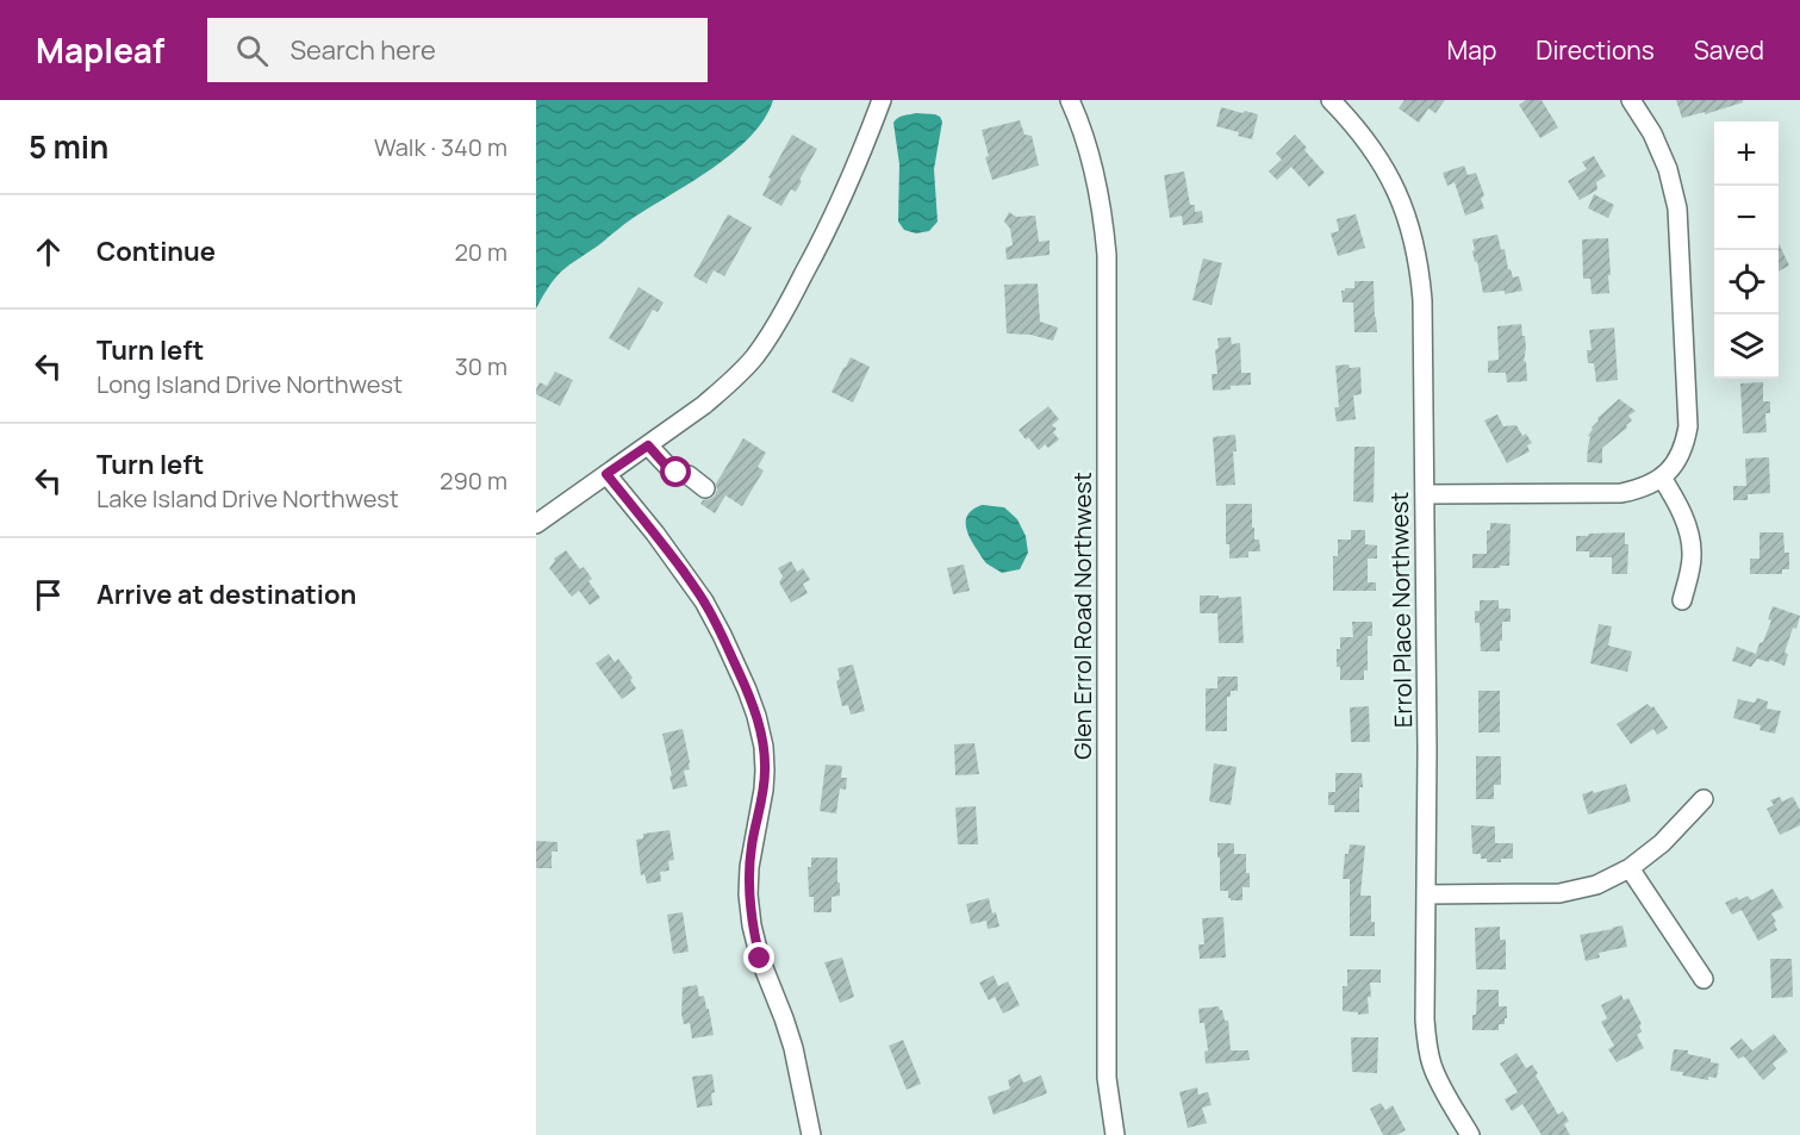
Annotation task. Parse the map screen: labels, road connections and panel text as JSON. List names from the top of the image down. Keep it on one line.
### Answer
{"streets":{"street":["Errol Place Northwest","Glen Errol Road Northwest"]},"page":{"header":"Mapleaf","search":"Search here","nav":["Map","Directions","Saved"],"heading":["5 min","Walk · 340 m"],"map_buttons":["+","−"],"list":[["Continue","20 m"],["Turn left","Long Island Drive Northwest","30 m"],["Turn left","Lake Island Drive Northwest","290 m"],"Arrive at destination"]}}
